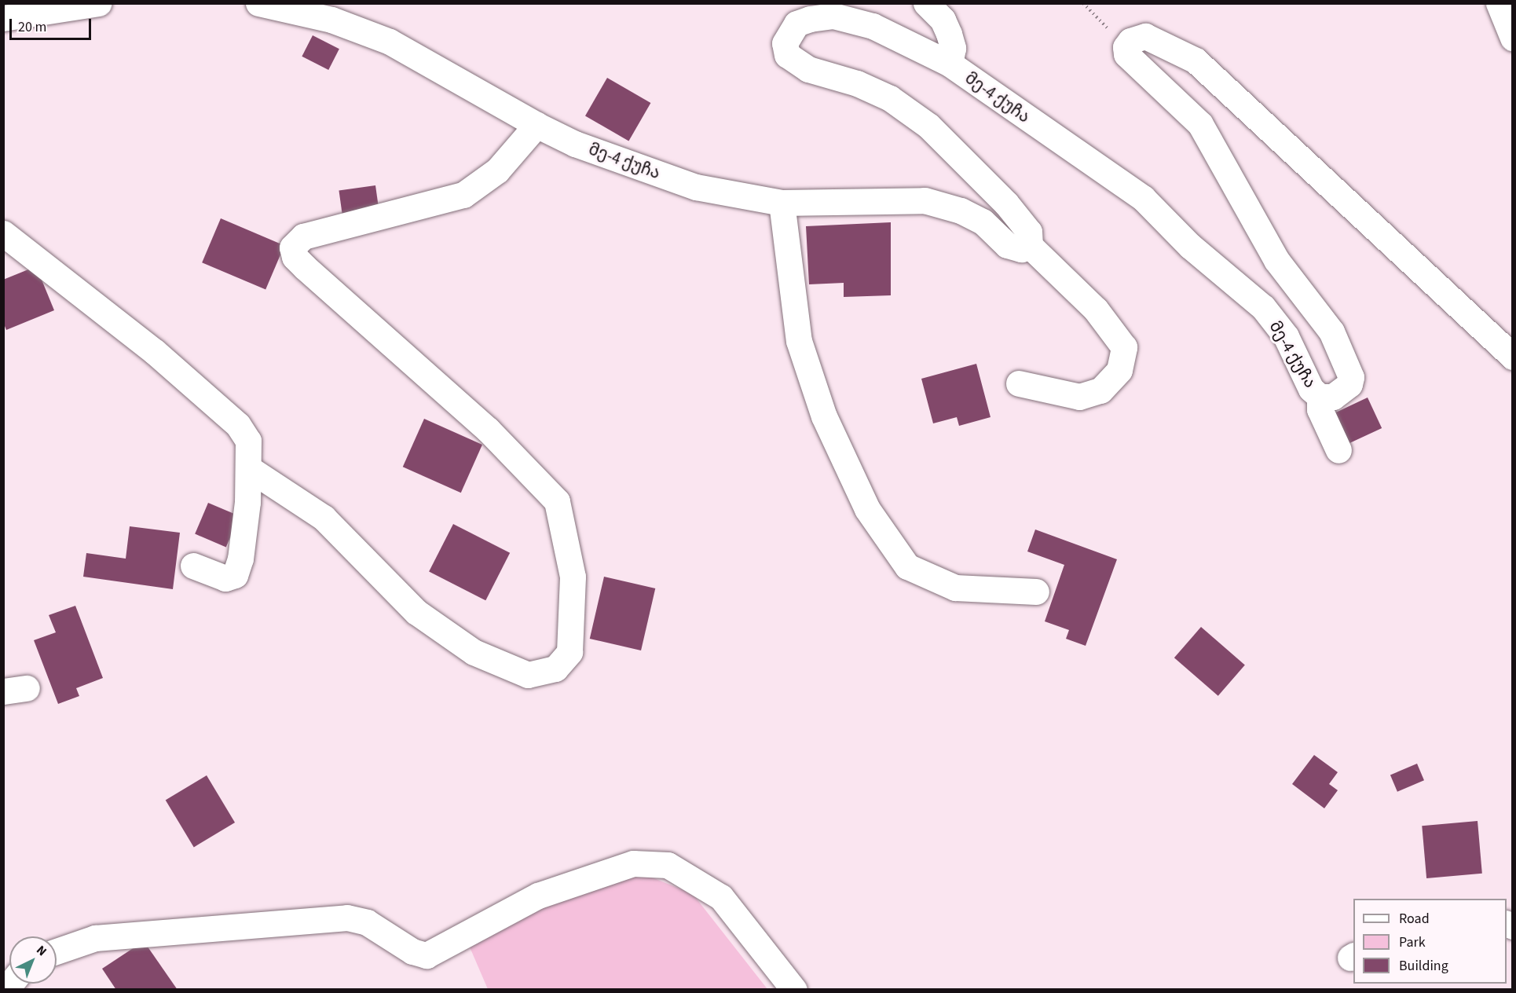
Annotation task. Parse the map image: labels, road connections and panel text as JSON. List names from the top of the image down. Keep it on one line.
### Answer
{"streets":{"street":["მე-4 ქუჩა"]},"legend":["Road","Park","Building"],"scale_bar":"20 m","north":"top right"}
